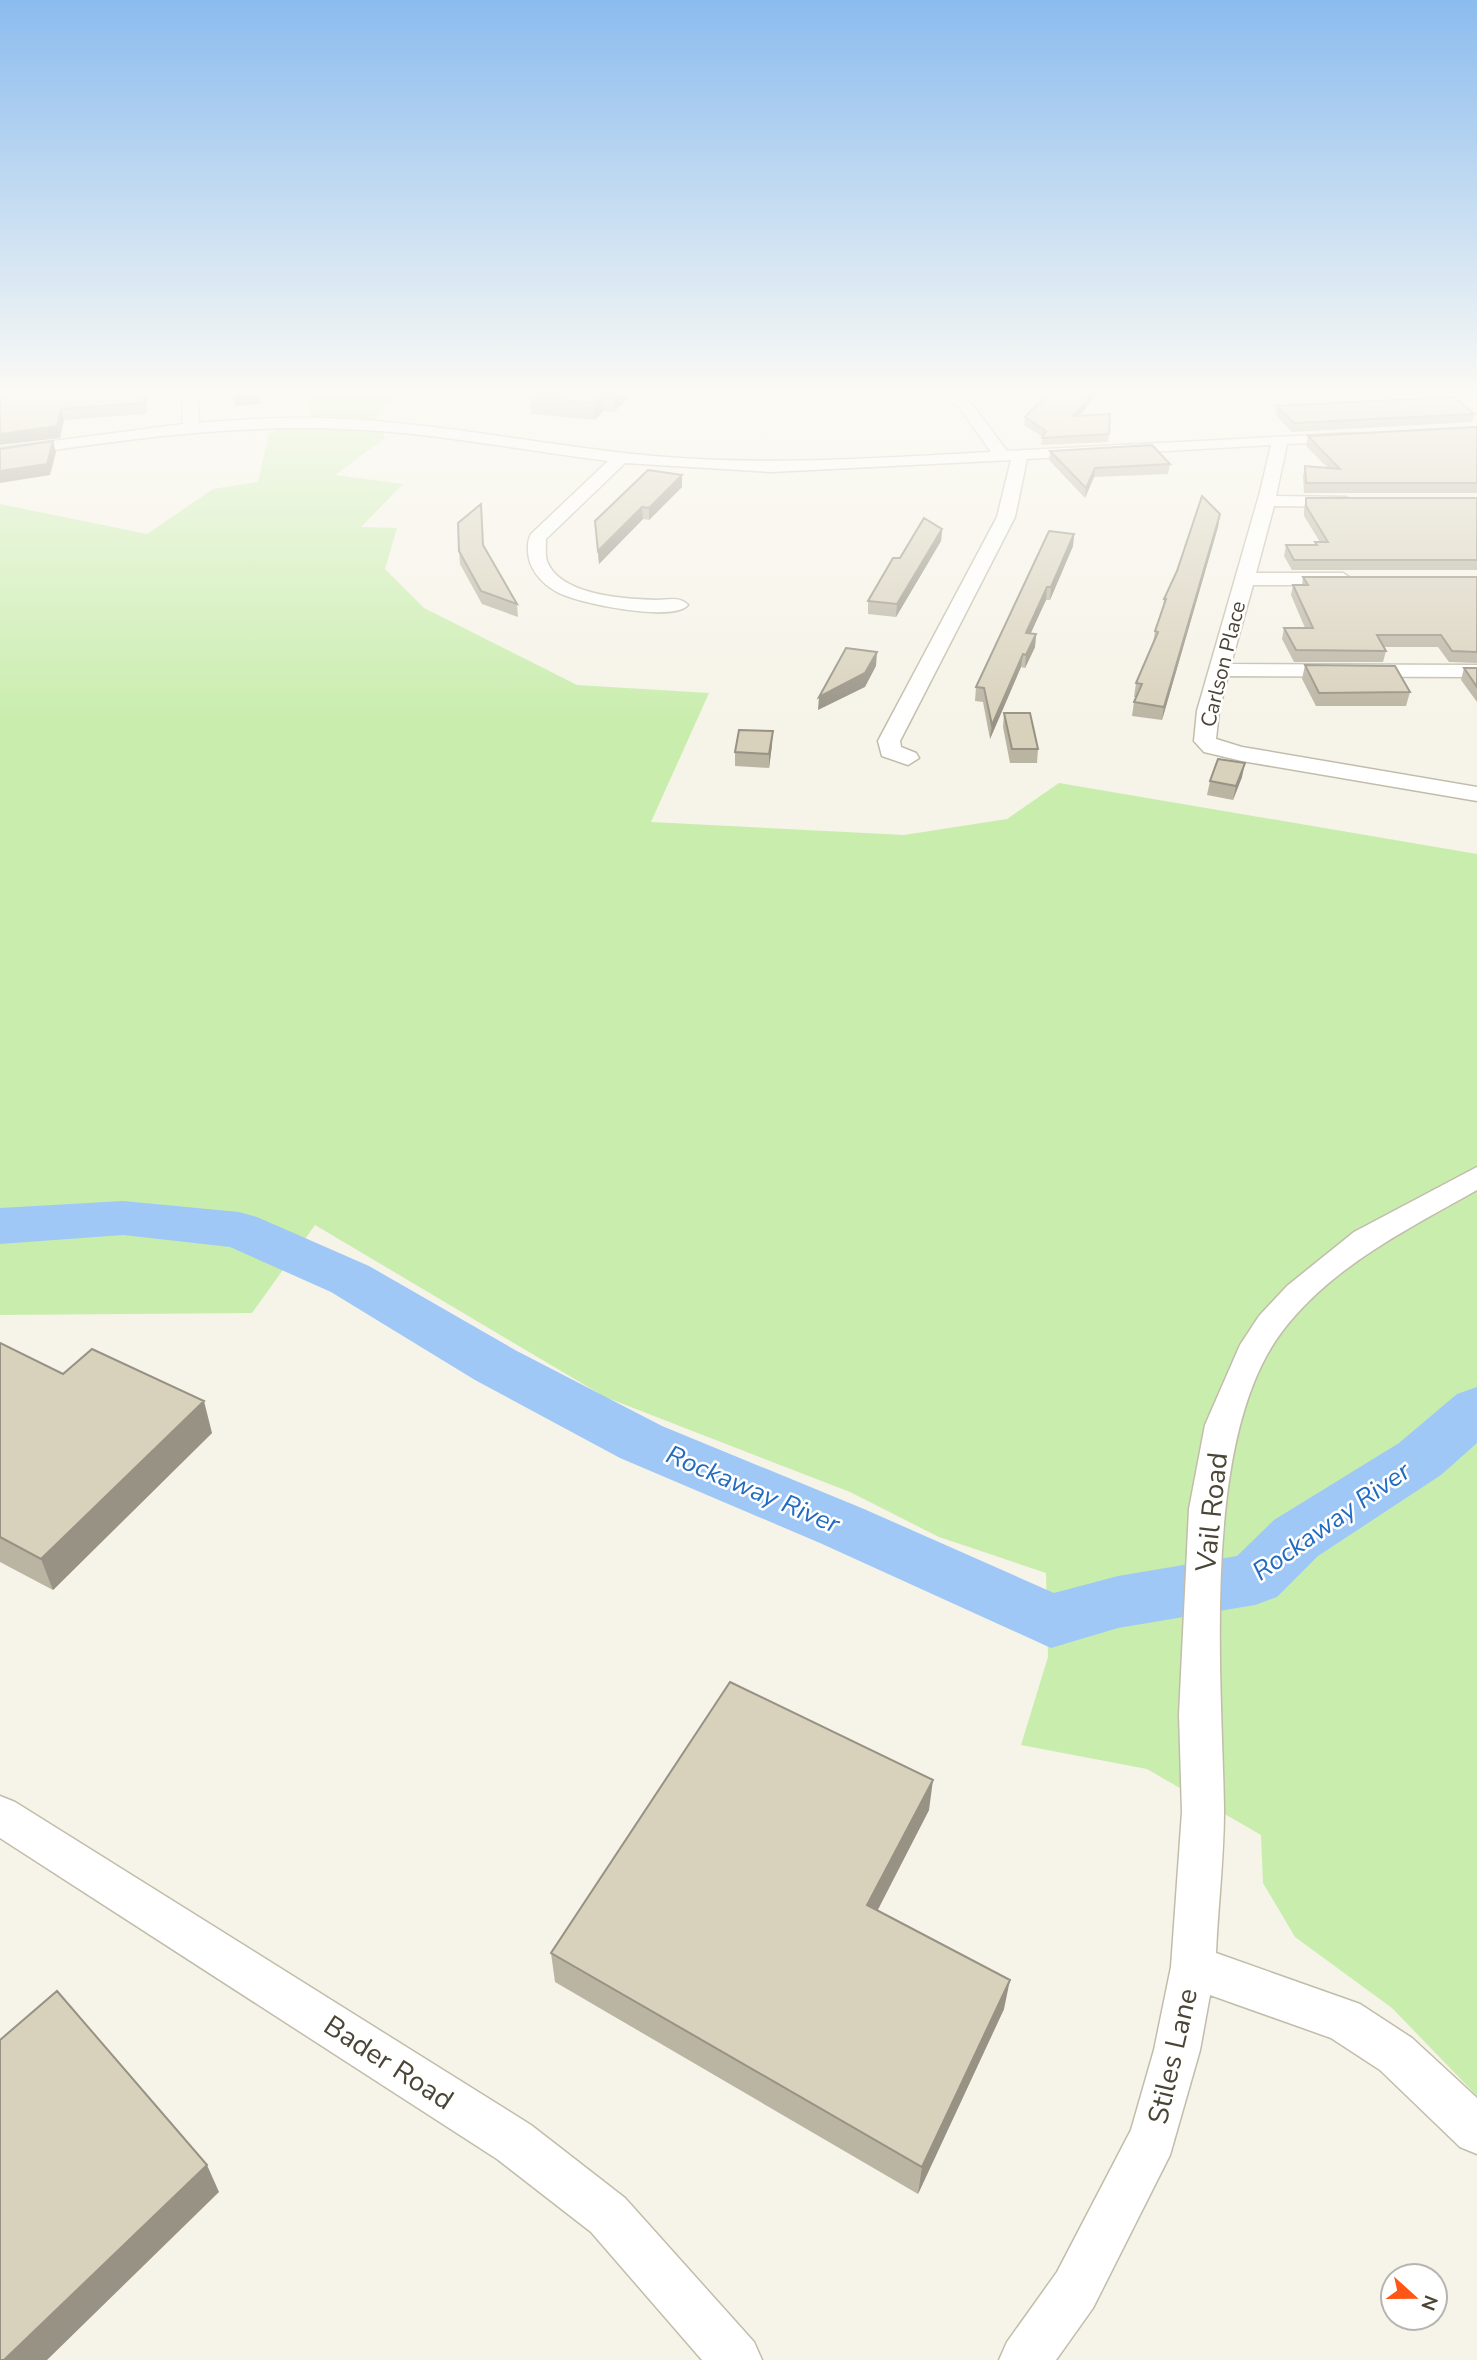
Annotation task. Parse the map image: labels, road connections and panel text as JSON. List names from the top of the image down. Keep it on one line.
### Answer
{"streets":{"street":["Carlson Place","Vail Road","Stiles Lane","Bader Road"]},"crossings":[["Vail Road","Stiles Lane"]],"water":["Rockaway River"],"north":"right"}
